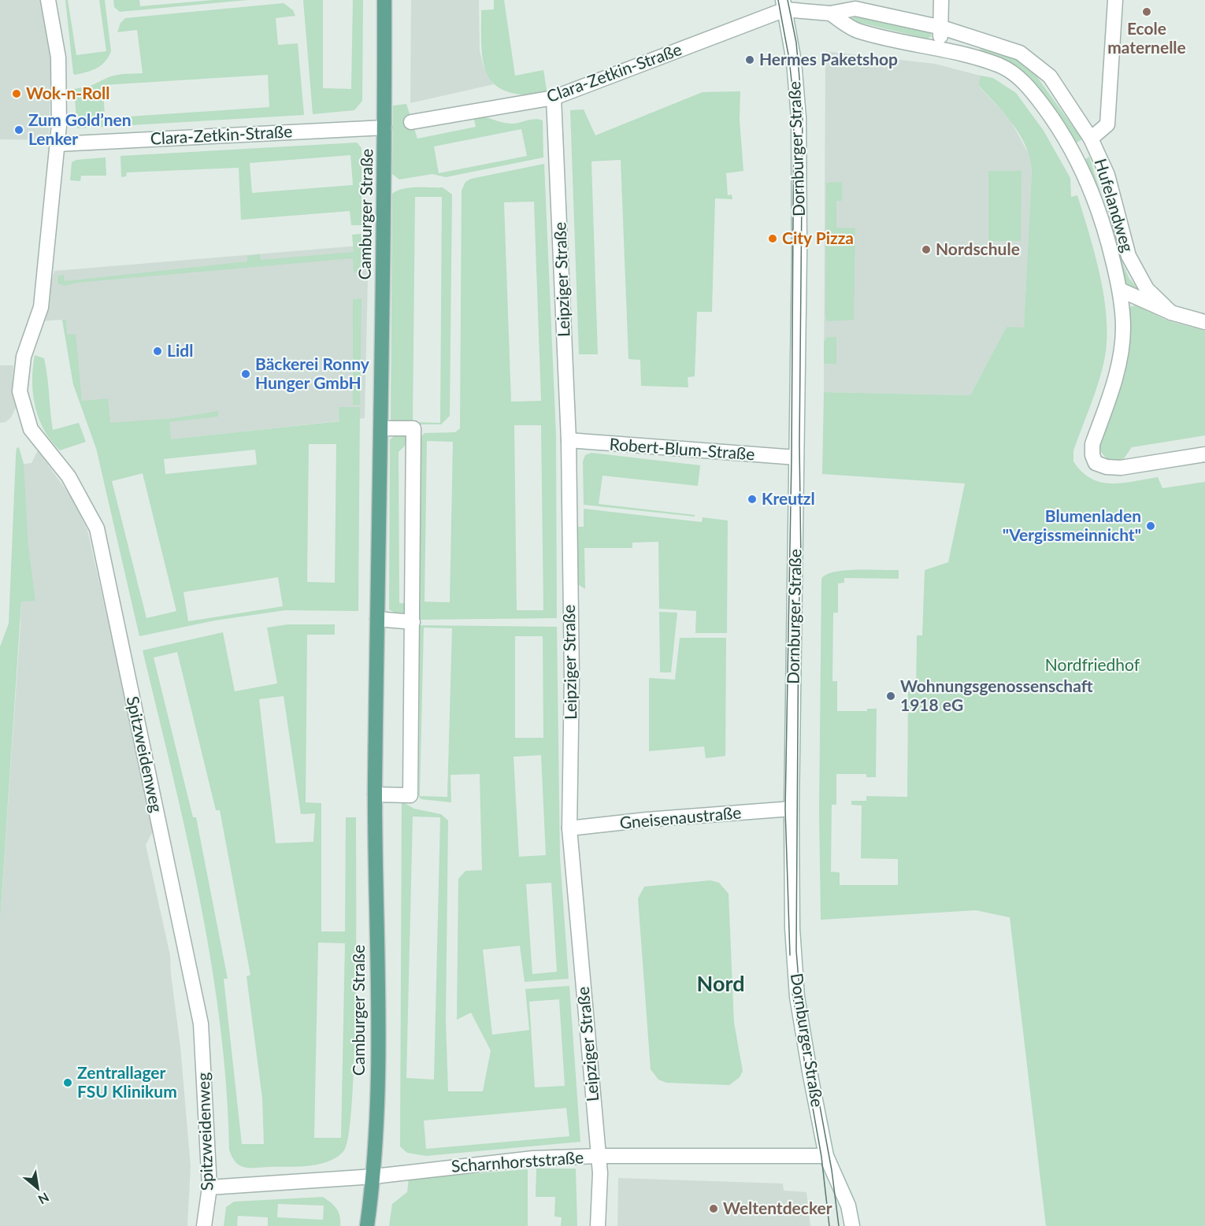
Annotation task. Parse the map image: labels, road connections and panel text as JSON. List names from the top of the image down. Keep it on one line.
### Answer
{"streets":{"main road":["Camburger Straße"],"street":["Clara-Zetkin-Straße","Dornburger Straße","Hufelandweg","Leipziger Straße","Robert-Blum-Straße","Spitzweidenweg","Gneisenaustraße","Scharnhorststraße"]},"crossings":[["Clara-Zetkin-Straße","Dornburger Straße"],["Clara-Zetkin-Straße","Hufelandweg"],["Clara-Zetkin-Straße","Camburger Straße"],["Clara-Zetkin-Straße","Leipziger Straße"],["Clara-Zetkin-Straße","Spitzweidenweg"],["Dornburger Straße","Hufelandweg"],["Dornburger Straße","Robert-Blum-Straße"],["Dornburger Straße","Gneisenaustraße"],["Dornburger Straße","Scharnhorststraße"],["Camburger Straße","Scharnhorststraße"],["Leipziger Straße","Robert-Blum-Straße"],["Leipziger Straße","Gneisenaustraße"],["Leipziger Straße","Scharnhorststraße"],["Spitzweidenweg","Scharnhorststraße"]],"districts":["Nord"],"parks":["Nordfriedhof"],"places":["Ecole maternelle","Hermes Paketshop","Wok-n-Roll","Zum Gold’nen Lenker","City Pizza","Nordschule","Lidl","Bäckerei Ronny Hunger GmbH","Kreutzl","Blumenladen \"Vergissmeinnicht\"","Wohnungsgenossenschaft 1918 eG","Zentrallager FSU Klinikum","Weltentdecker"],"north":"bottom right"}
